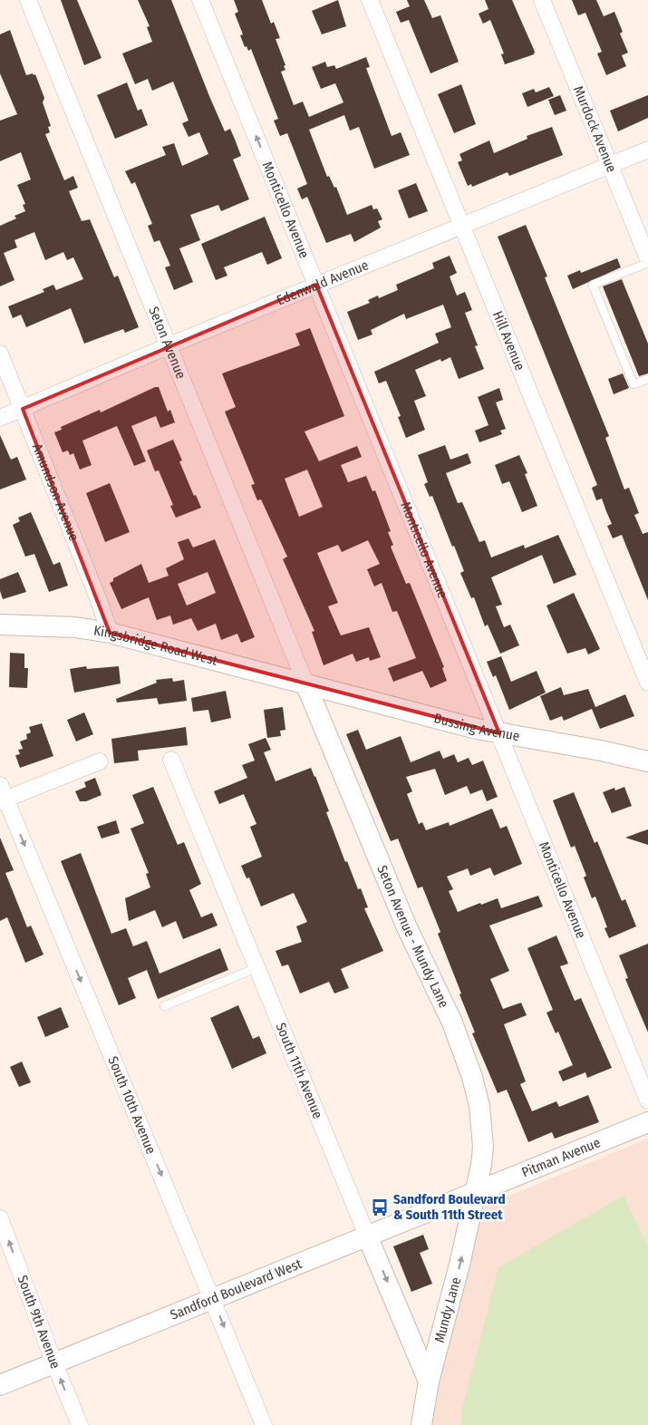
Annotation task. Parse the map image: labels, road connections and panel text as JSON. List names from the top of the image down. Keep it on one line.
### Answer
{"streets":{"street":["Murdock Avenue","Monticello Avenue","Edenwald Avenue","Hill Avenue","Seton Avenue","Amundson Avenue","Kingsbridge Road West","Bussing Avenue","Seton Avenue - Mundy Lane","South 11th Avenue","South 10th Avenue","Pitman Avenue","Sandford Boulevard West","Mundy Lane","South 9th Avenue"]},"crossings":[["Murdock Avenue","Edenwald Avenue"],["Monticello Avenue","Edenwald Avenue"],["Monticello Avenue","Bussing Avenue"],["Edenwald Avenue","Hill Avenue"],["Edenwald Avenue","Seton Avenue"],["Edenwald Avenue","Amundson Avenue"],["Seton Avenue","Kingsbridge Road West"],["Seton Avenue","Bussing Avenue"],["Seton Avenue","Seton Avenue - Mundy Lane"],["Amundson Avenue","Kingsbridge Road West"],["Kingsbridge Road West","Bussing Avenue"],["Kingsbridge Road West","Seton Avenue - Mundy Lane"],["Bussing Avenue","Seton Avenue - Mundy Lane"],["Seton Avenue - Mundy Lane","Pitman Avenue"],["Seton Avenue - Mundy Lane","Sandford Boulevard West"],["Seton Avenue - Mundy Lane","Mundy Lane"],["South 11th Avenue","Sandford Boulevard West"],["South 11th Avenue","Mundy Lane"],["South 10th Avenue","Sandford Boulevard West"],["Pitman Avenue","Sandford Boulevard West"],["Pitman Avenue","Mundy Lane"],["Sandford Boulevard West","Mundy Lane"],["Sandford Boulevard West","South 9th Avenue"]],"one_way":["South 10th Avenue","Mundy Lane","South 9th Avenue"],"places":{"bus stop":["Sandford Boulevard & South 11th Street"]}}
